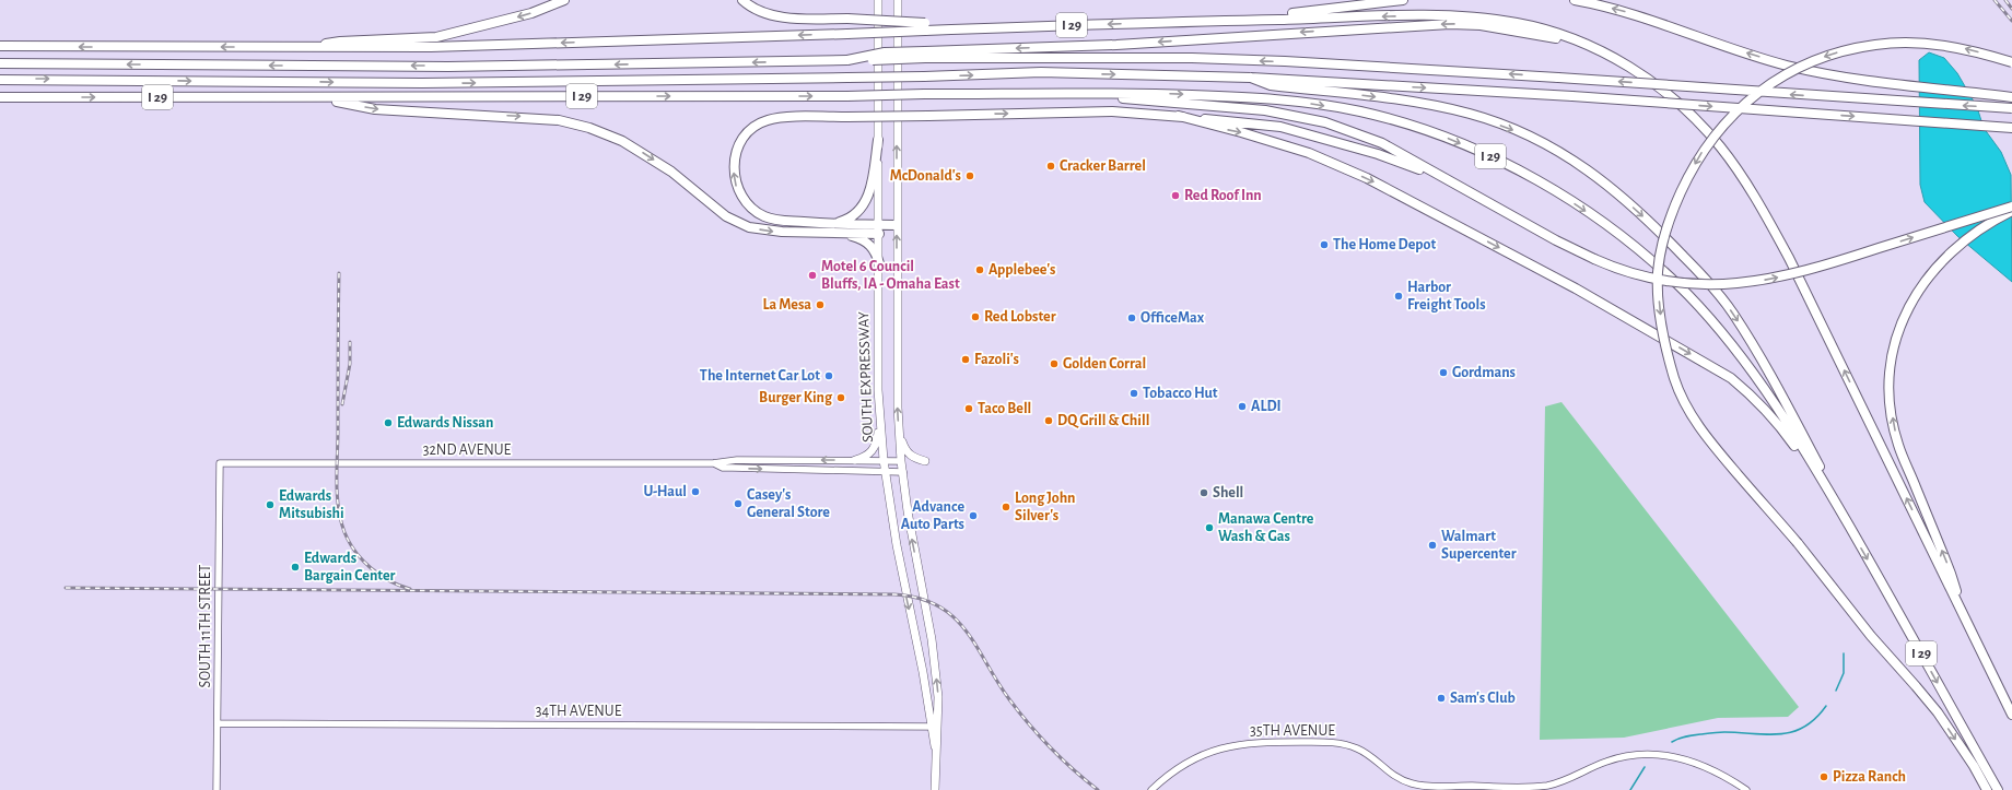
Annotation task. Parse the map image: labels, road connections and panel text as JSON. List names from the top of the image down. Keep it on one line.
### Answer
{"streets":{"highway":["I 29"],"main road":["SOUTH EXPRESSWAY"],"street":["32ND AVENUE","SOUTH 11TH STREET","34TH AVENUE","35TH AVENUE"]},"crossings":[["SOUTH EXPRESSWAY","32ND AVENUE"],["SOUTH EXPRESSWAY","34TH AVENUE"],["32ND AVENUE","SOUTH 11TH STREET"],["SOUTH 11TH STREET","34TH AVENUE"]],"places":["Cracker Barrel","McDonald's","Red Roof Inn","The Home Depot","Applebee's","Motel 6 Council Bluffs, IA - Omaha East","Harbor Freight Tools","La Mesa","Red Lobster","OfficeMax","Fazoli's","Golden Corral","Gordmans","The Internet Car Lot","Tobacco Hut","Burger King","ALDI","Taco Bell","DQ Grill & Chill","Edwards Nissan","U-Haul","Shell","Casey's General Store","Edwards Mitsubishi","Long John Silver's","Advance Auto Parts","Manawa Centre Wash & Gas","Walmart Supercenter","Edwards Bargain Center","Sam's Club","Pizza Ranch"]}
